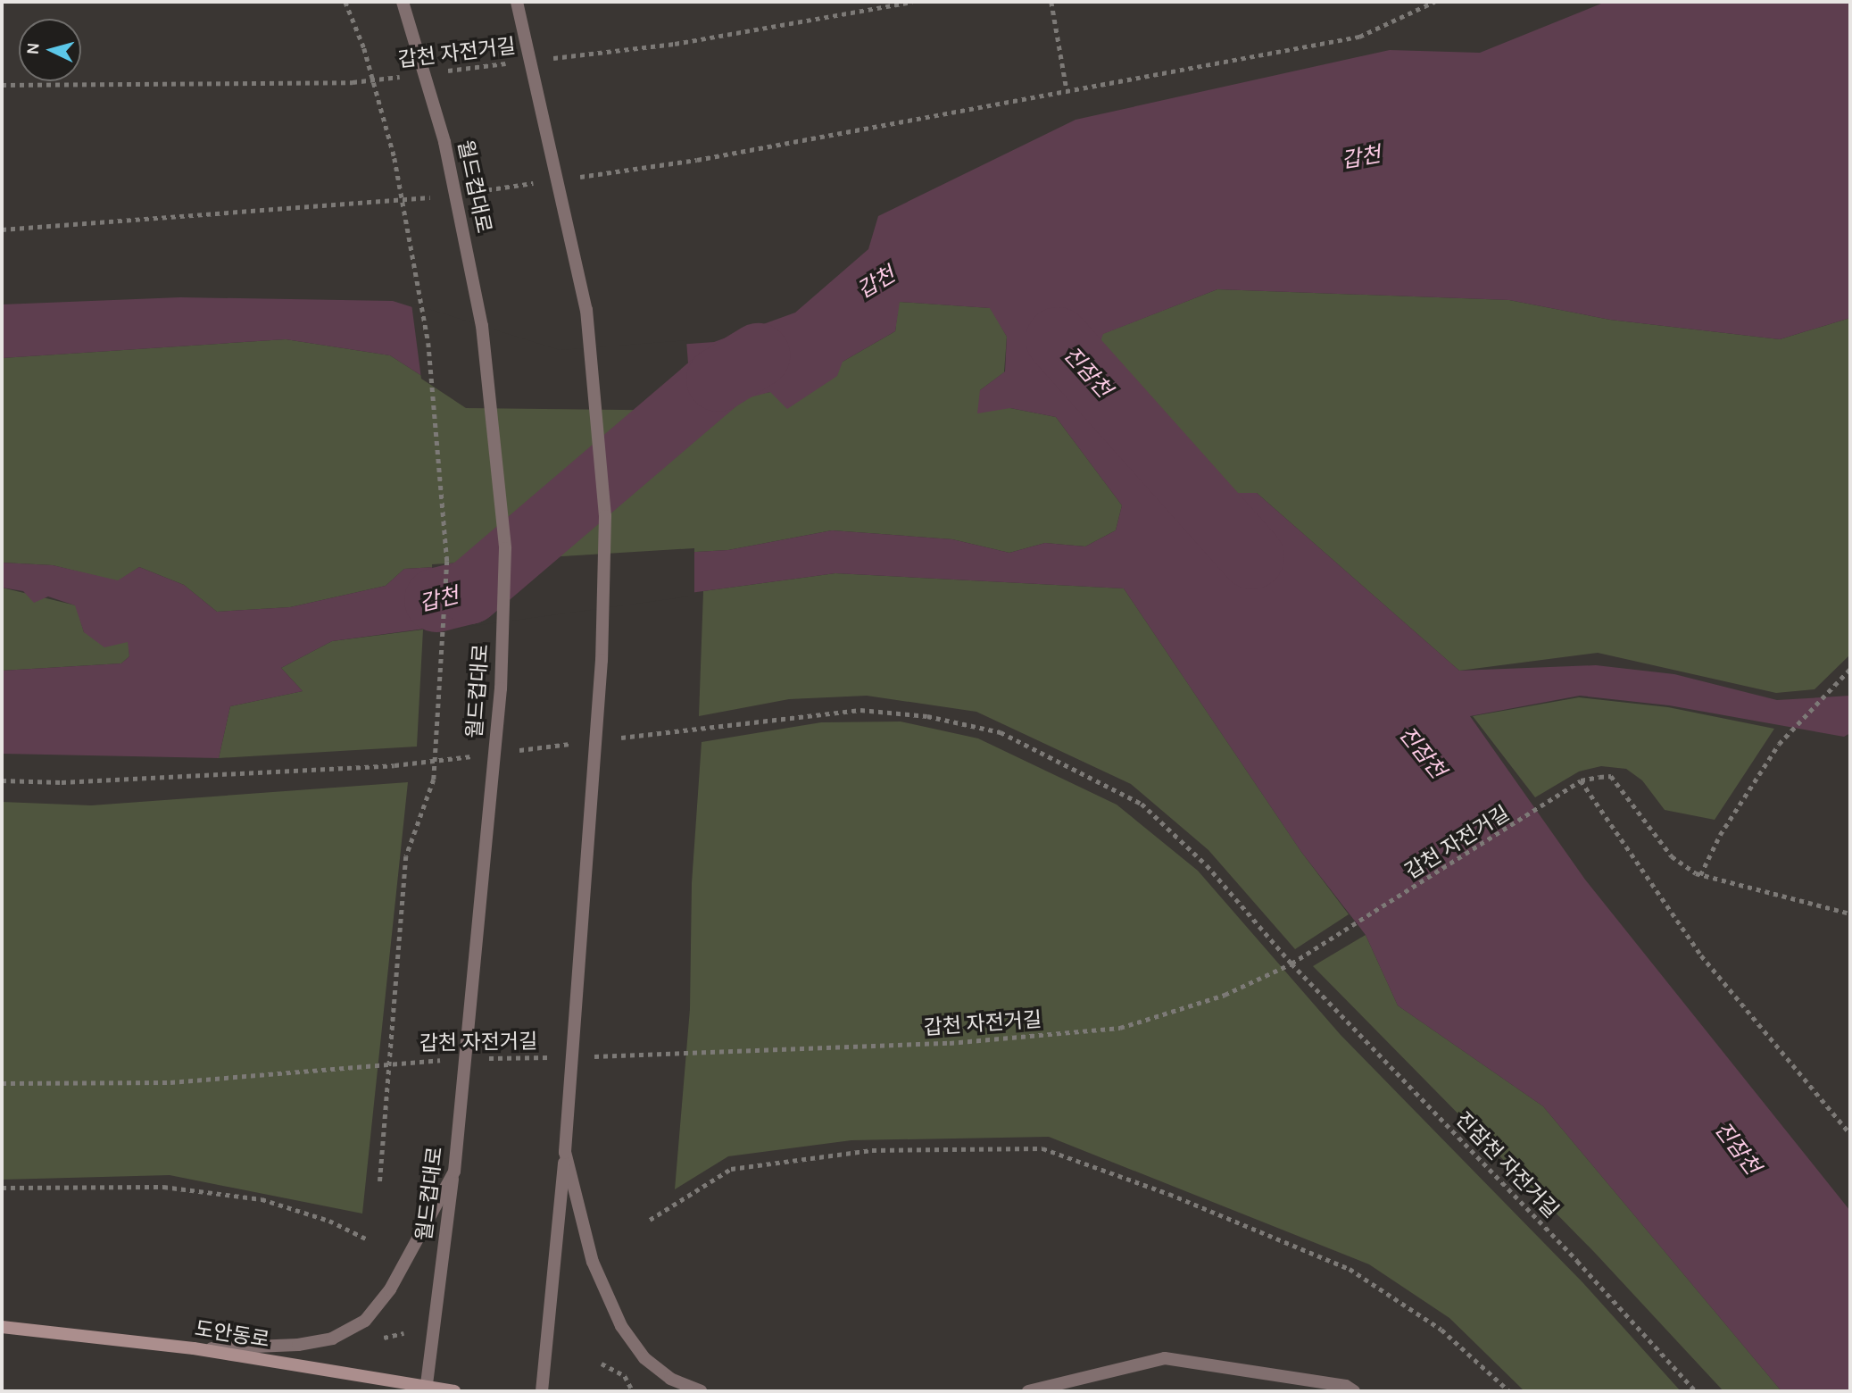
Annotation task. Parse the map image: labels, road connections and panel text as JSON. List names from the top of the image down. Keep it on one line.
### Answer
{"streets":{"main road":["도안동로"],"street":["월드컵대로"],"path":["갑천 자전거길","진잠천 자전거길"]},"crossings":[["갑천 자전거길","진잠천 자전거길"],["월드컵대로","도안동로"]],"water":["갑천","진잠천"],"north":"left"}
